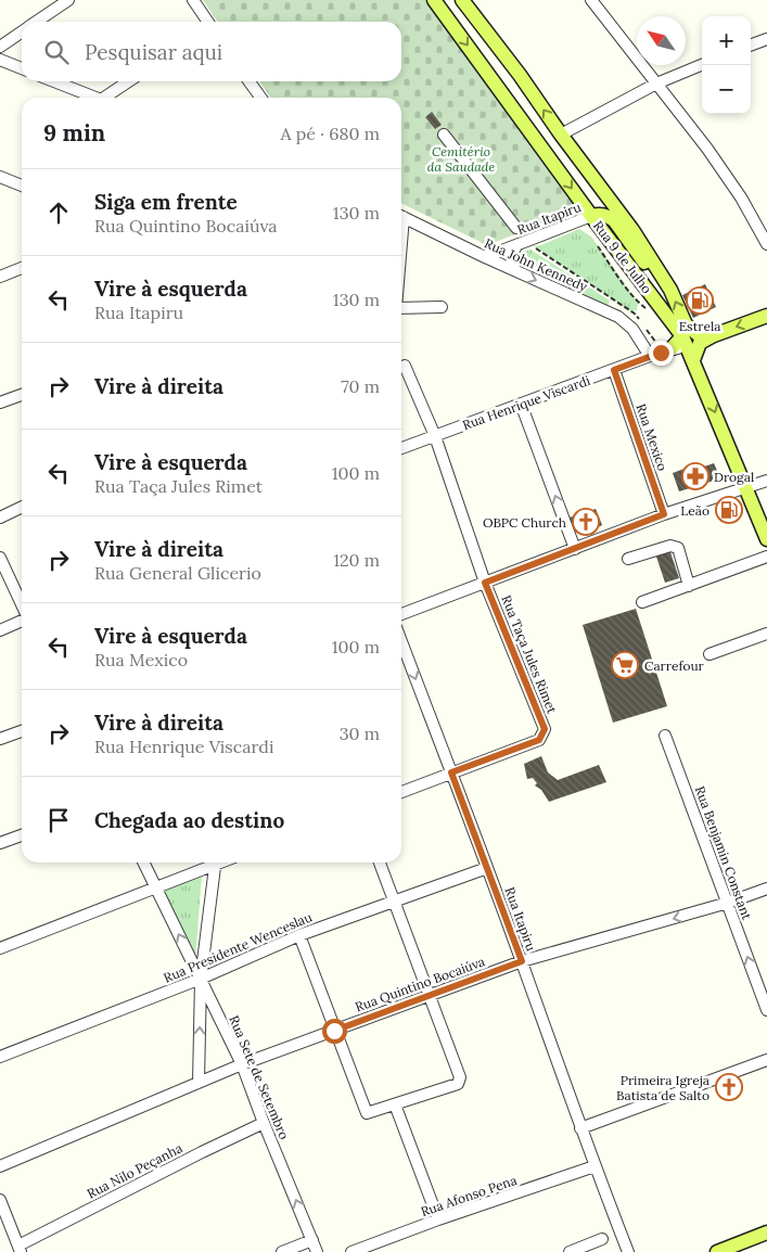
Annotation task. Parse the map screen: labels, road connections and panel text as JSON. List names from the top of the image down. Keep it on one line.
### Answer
{"streets":{"main road":["Rua 9 de Julho"],"street":["Rua Itapiru","Rua John Kennedy","Rua Henrique Viscardi","Rua Mexico","Rua Taça Jules Rimet","Rua Benjamin Constant","Rua Presidente Wenceslau","Rua Quintino Bocaiúva","Rua Sete de Setembro","Rua Nilo Peçanha","Rua Afonso Pena"]},"crossings":[["Rua Itapiru","Rua 9 de Julho"],["Rua Itapiru","Rua John Kennedy"],["Rua Itapiru","Rua Taça Jules Rimet"],["Rua Itapiru","Rua Presidente Wenceslau"],["Rua Itapiru","Rua Quintino Bocaiúva"],["Rua Itapiru","Rua Afonso Pena"],["Rua 9 de Julho","Rua Henrique Viscardi"],["Rua John Kennedy","Rua Henrique Viscardi"],["Rua Henrique Viscardi","Rua Mexico"],["Rua Henrique Viscardi","Rua Taça Jules Rimet"],["Rua Benjamin Constant","Rua Quintino Bocaiúva"],["Rua Presidente Wenceslau","Rua Sete de Setembro"],["Rua Quintino Bocaiúva","Rua Sete de Setembro"],["Rua Sete de Setembro","Rua Nilo Peçanha"]],"one_way":["Rua John Kennedy","Rua Benjamin Constant","Rua Sete de Setembro"],"parks":["Cemitério da Saudade"],"places":{"fuel station":["Estrela","Leão"],"pharmacy":["Drogal"],"church":["OBPC Church","Primeira Igreja Batista de Salto"],"supermarket":["Carrefour"]},"north":"top left","page":{"map_buttons":["+","−"],"search":"Pesquisar aqui","heading":["9 min","A pé · 680 m"],"list":[["Siga em frente","Rua Quintino Bocaiúva","130 m"],["Vire à esquerda","Rua Itapiru","130 m"],["Vire à direita","70 m"],["Vire à esquerda","Rua Taça Jules Rimet","100 m"],["Vire à direita","Rua General Glicerio","120 m"],["Vire à esquerda","Rua Mexico","100 m"],["Vire à direita","Rua Henrique Viscardi","30 m"],"Chegada ao destino"]}}
